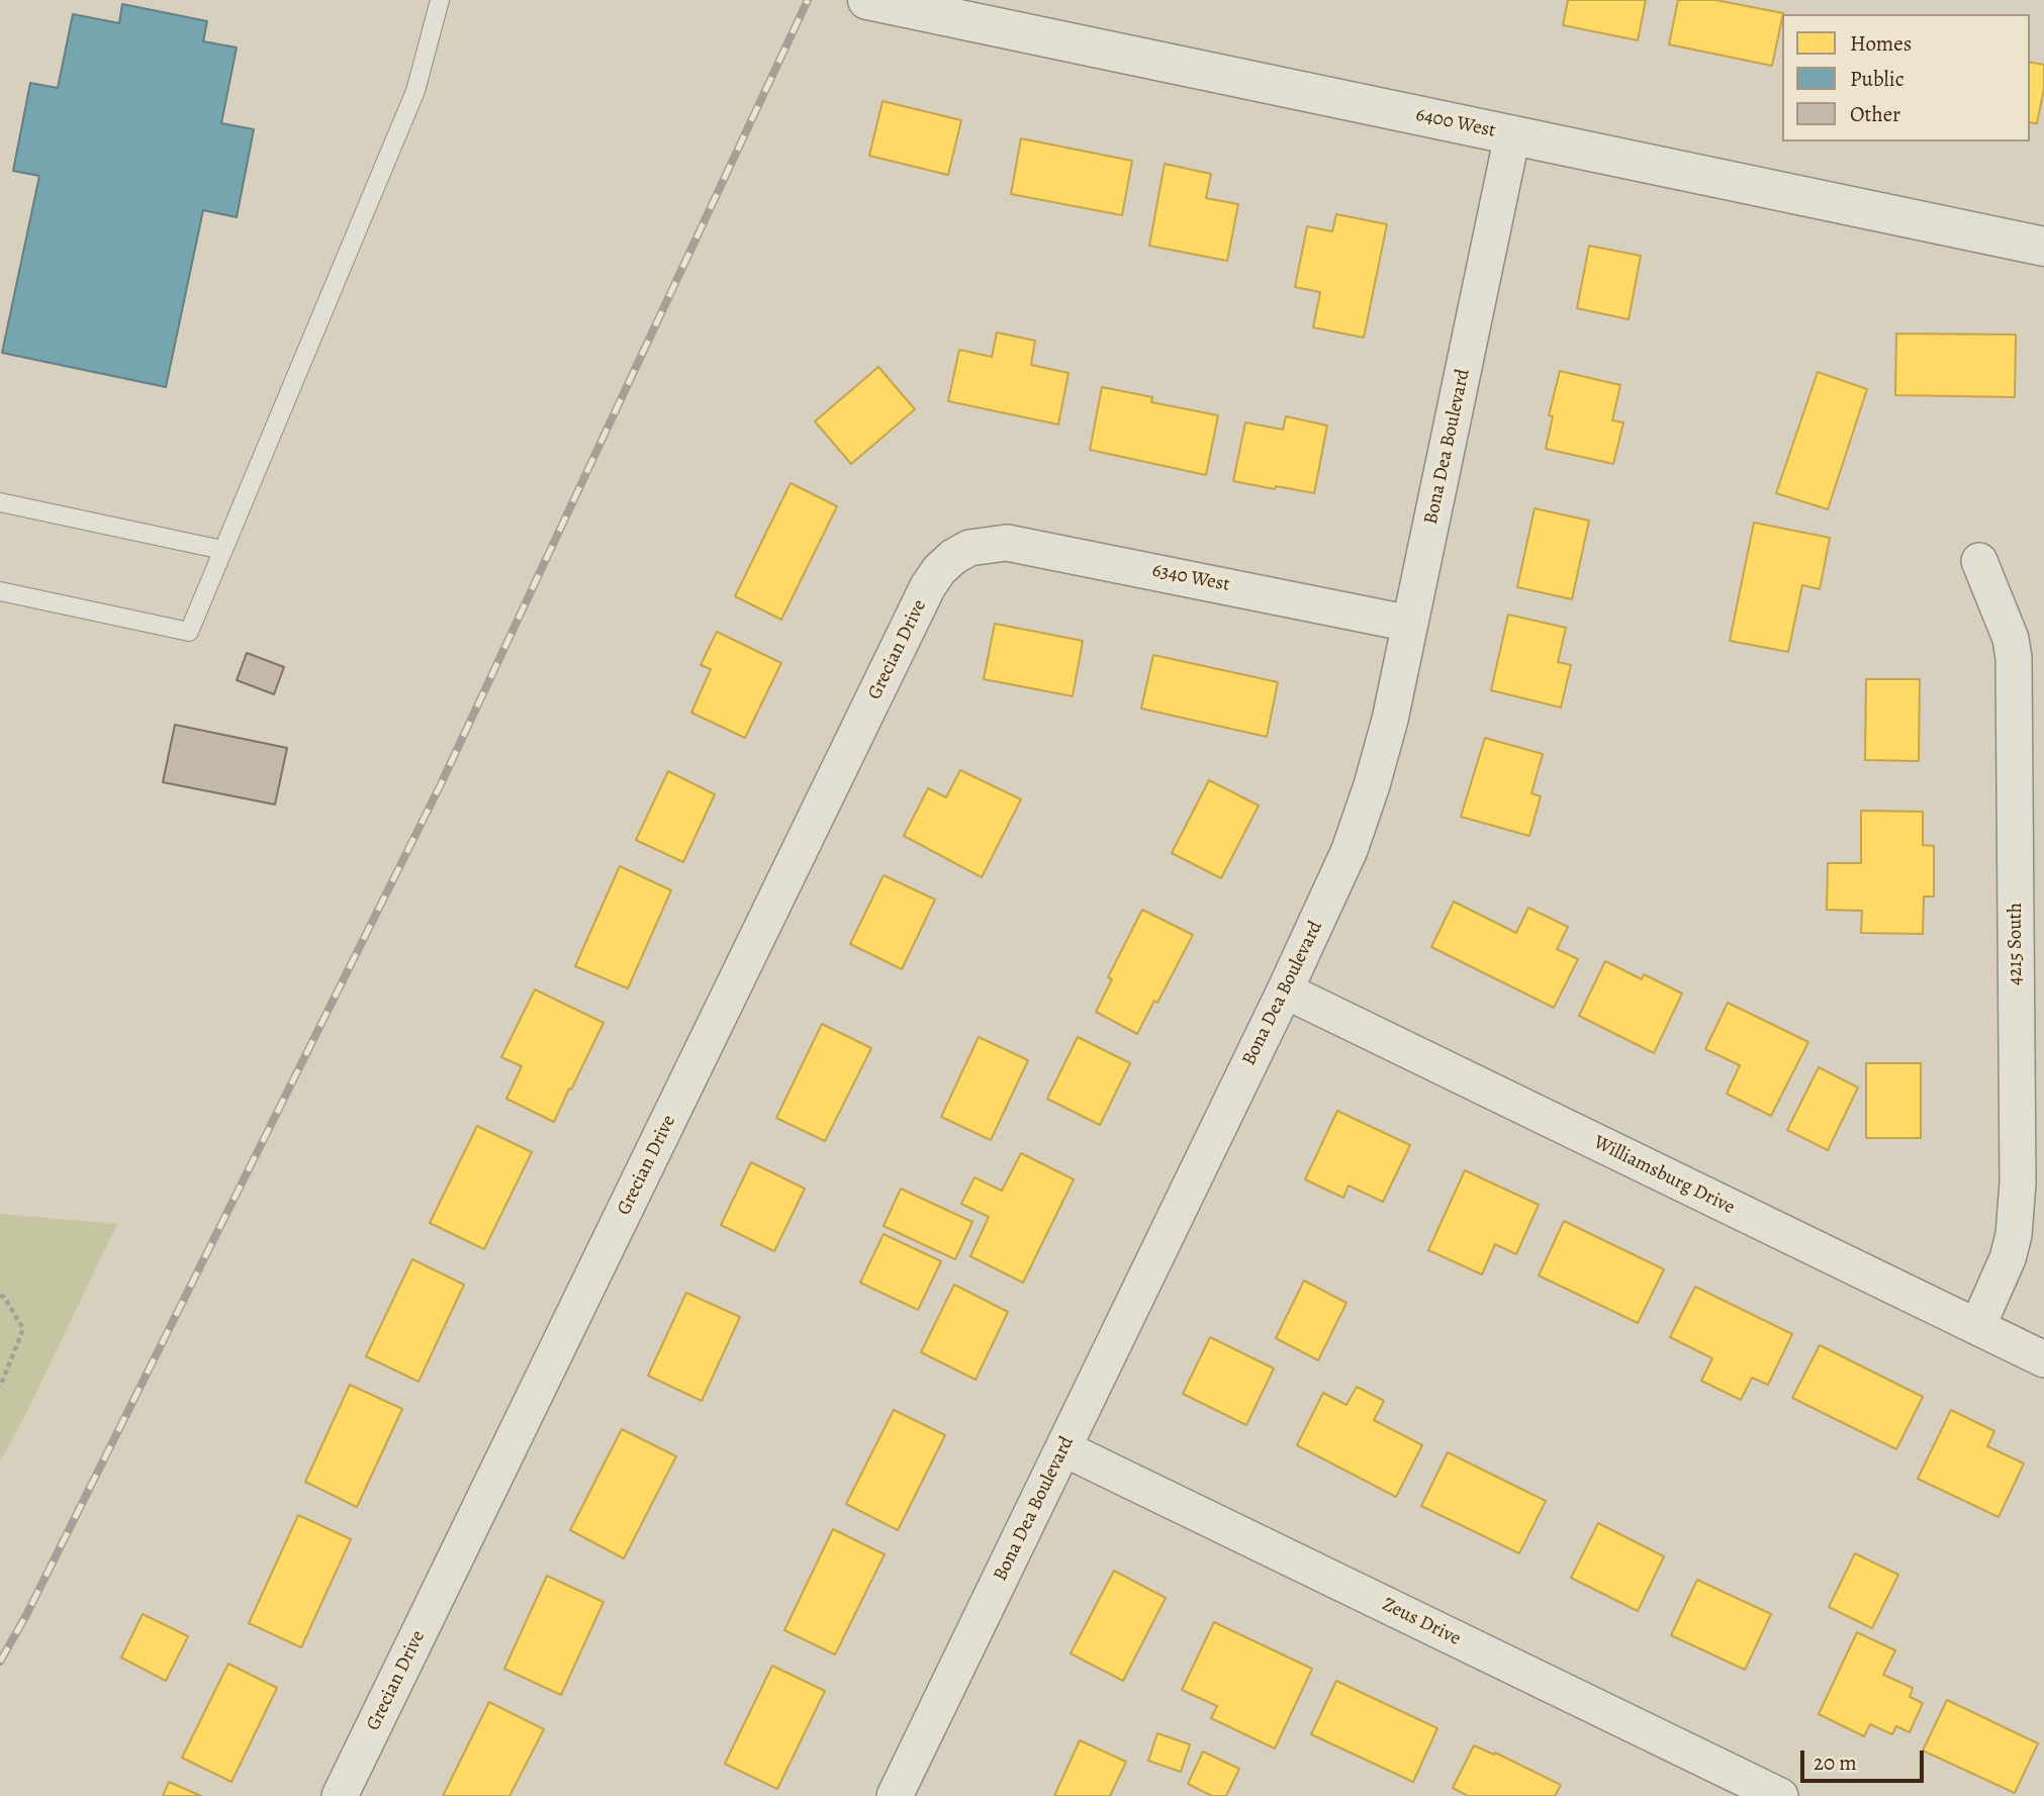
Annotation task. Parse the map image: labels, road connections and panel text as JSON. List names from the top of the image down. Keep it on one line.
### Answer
{"streets":{"street":["6400 West","Bona Dea Boulevard","6340 West","Grecian Drive","4215 South","Williamsburg Drive","Zeus Drive"]},"crossings":[["6400 West","Bona Dea Boulevard"],["Bona Dea Boulevard","6340 West"],["Bona Dea Boulevard","Williamsburg Drive"],["Bona Dea Boulevard","Zeus Drive"],["6340 West","Grecian Drive"],["4215 South","Williamsburg Drive"]],"legend":["Homes","Public","Other"],"scale_bar":"20 m"}
